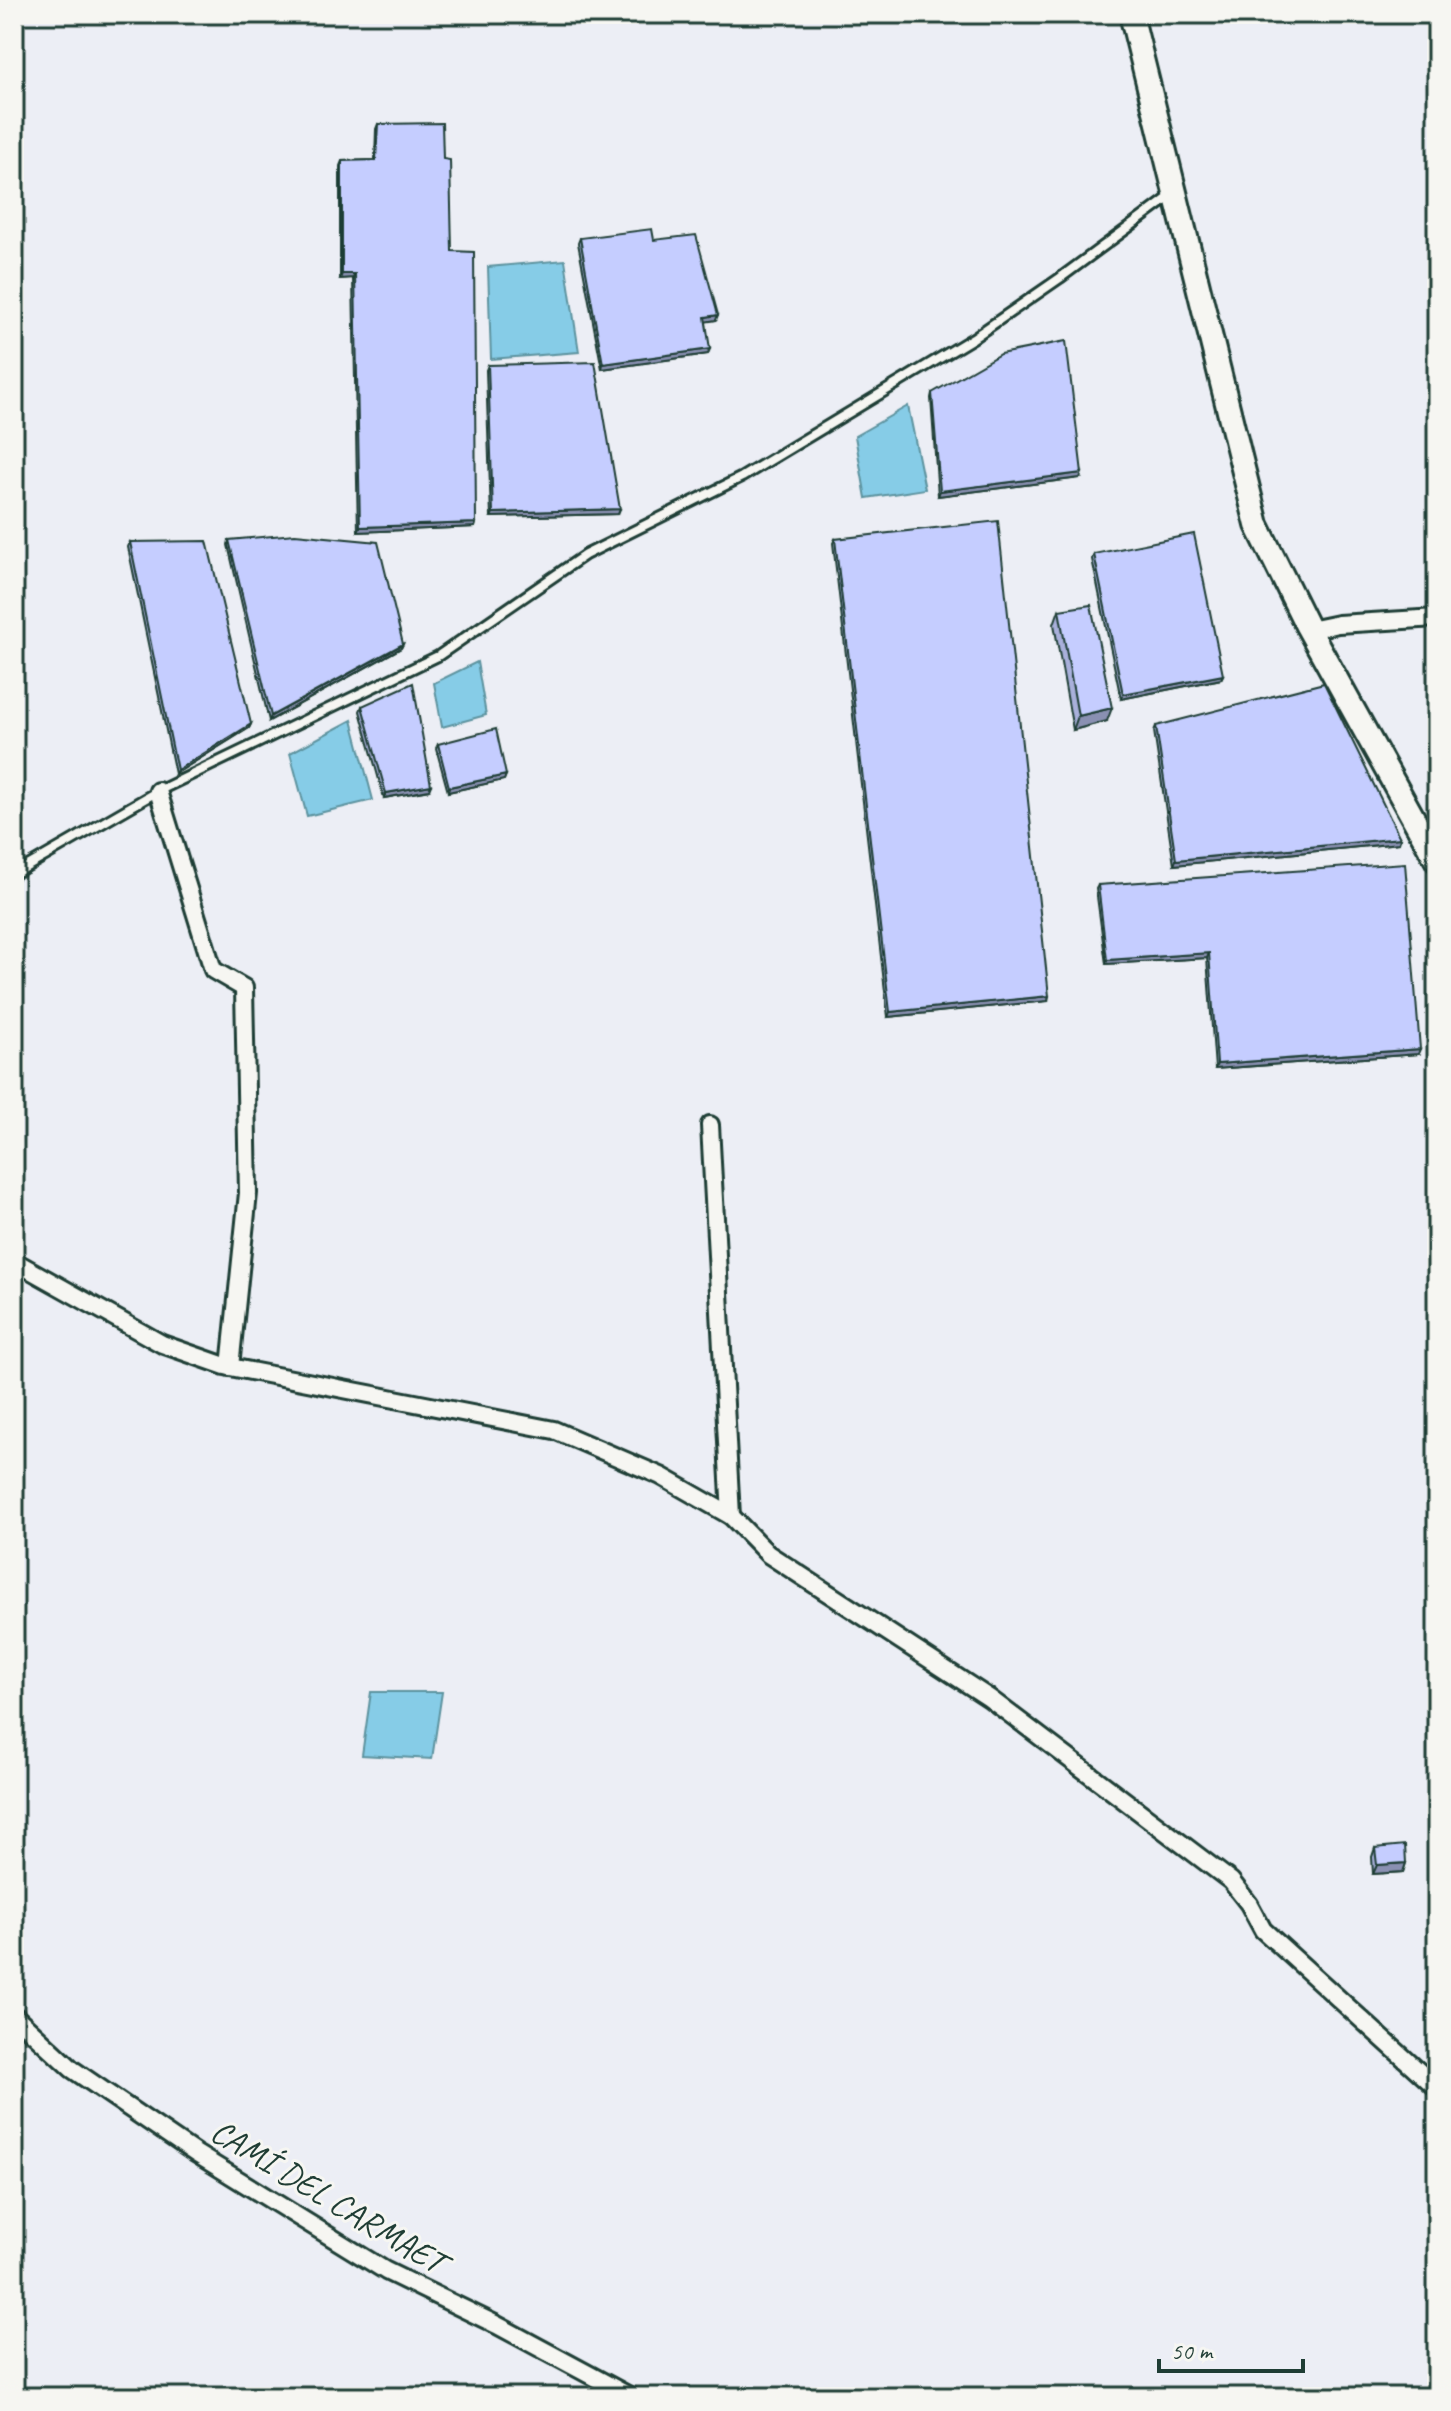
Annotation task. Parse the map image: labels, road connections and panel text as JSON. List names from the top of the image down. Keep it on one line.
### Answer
{"streets":{"street":["CAMÍ DEL CARMAET"]},"scale_bar":"50 m"}
